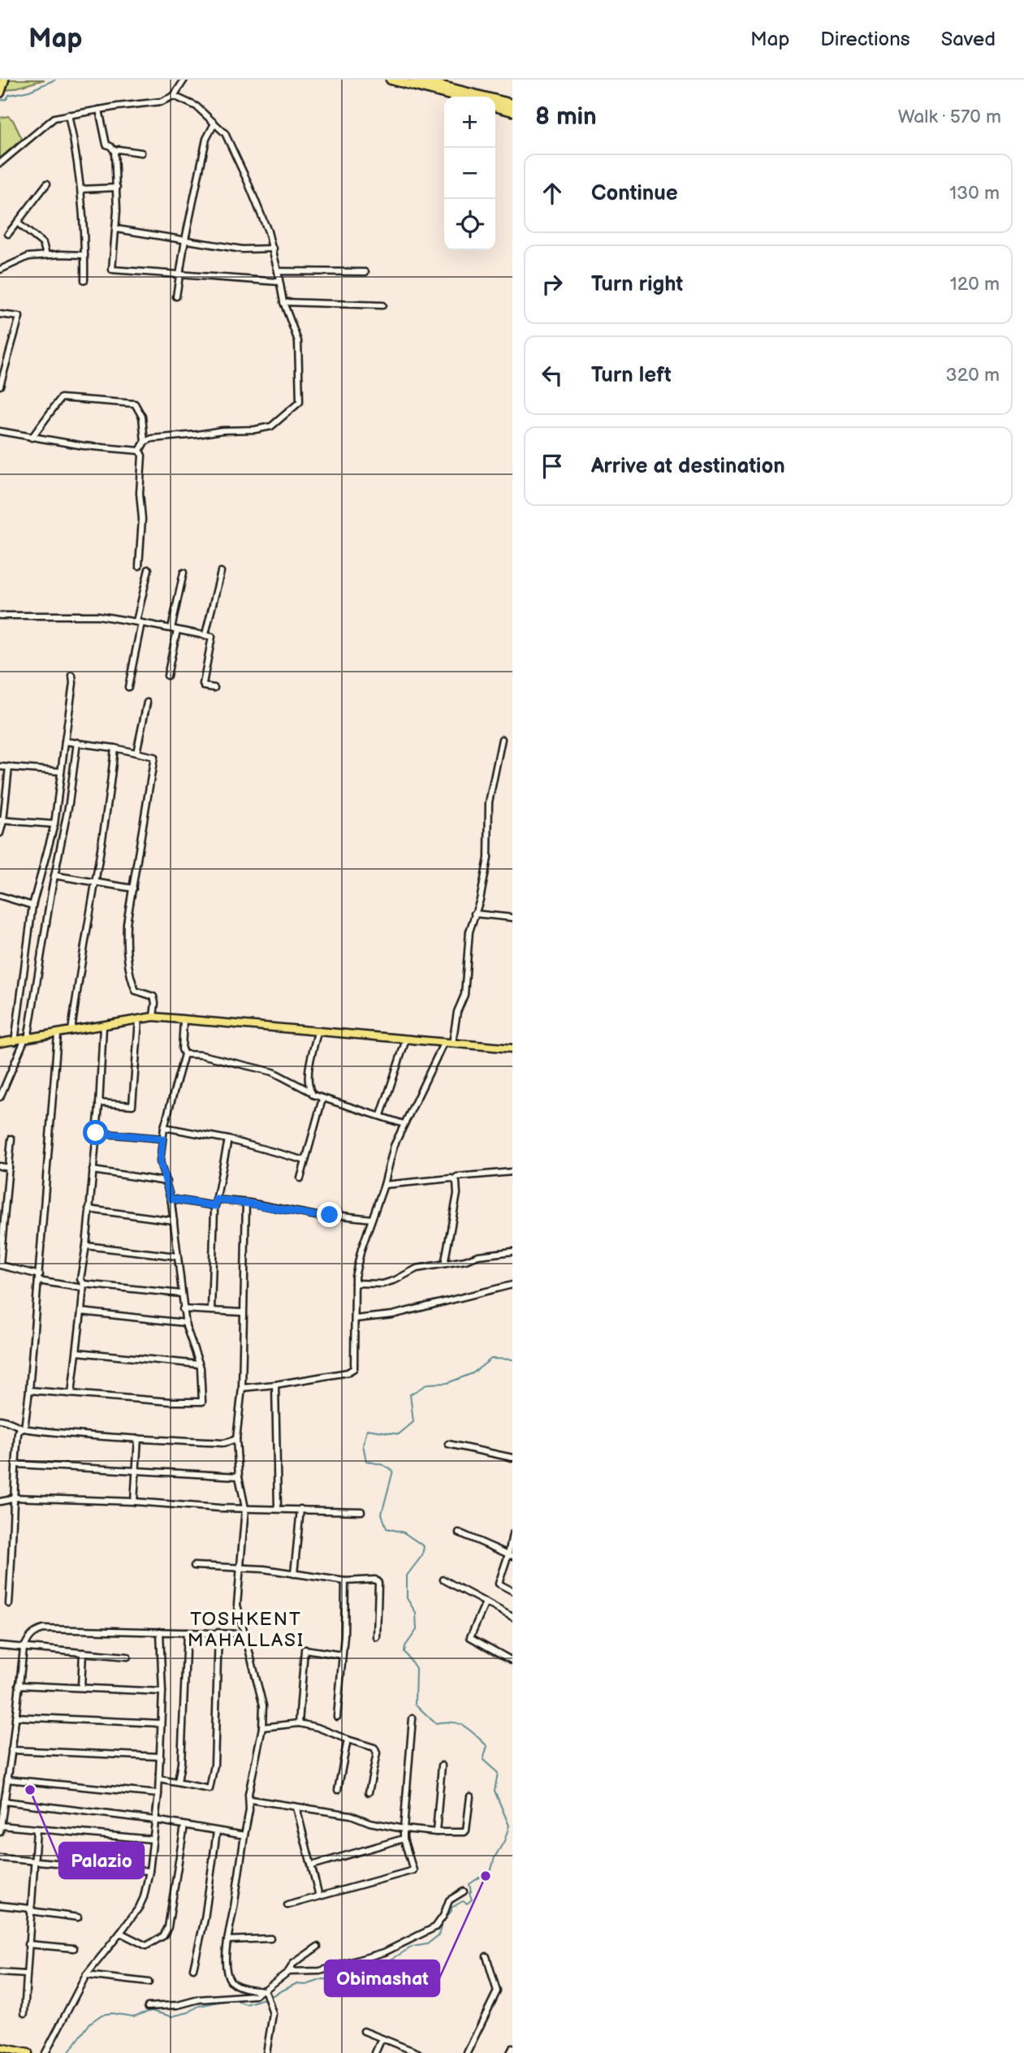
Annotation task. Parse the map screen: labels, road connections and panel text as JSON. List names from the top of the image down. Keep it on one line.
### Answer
{"districts":["TOSHKENT MAHALLASI"],"places":["Palazio","Obimashat"],"page":{"header":"Map","nav":["Map","Directions","Saved"],"heading":["8 min","Walk · 570 m"],"map_buttons":["+","−"],"list":[["Continue","130 m"],["Turn right","120 m"],["Turn left","320 m"],"Arrive at destination"]}}
